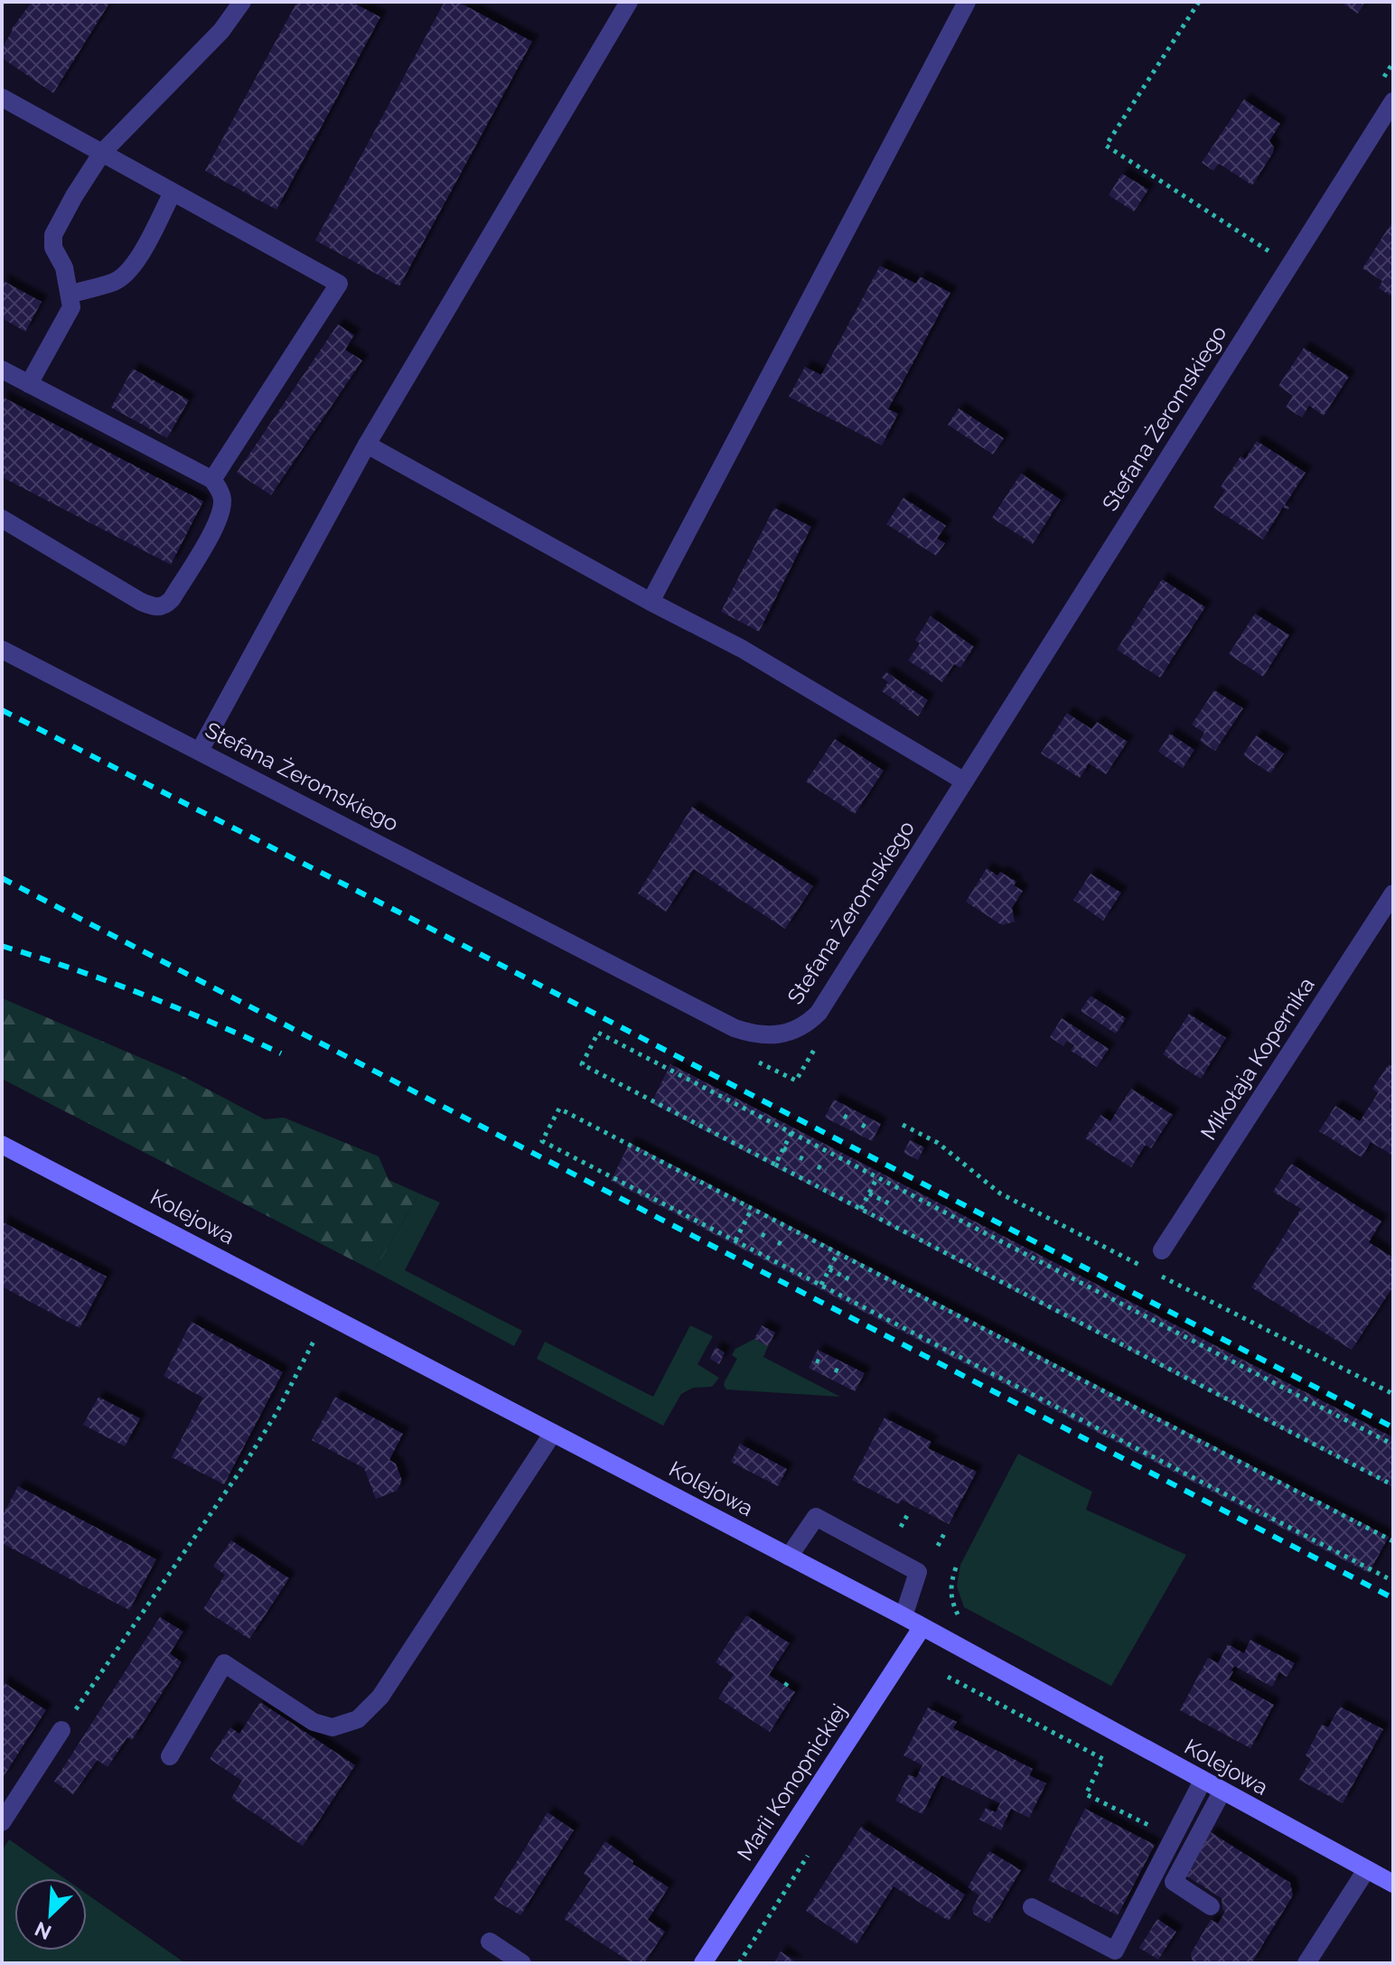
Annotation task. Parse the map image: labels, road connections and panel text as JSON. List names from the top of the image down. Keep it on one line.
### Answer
{"streets":{"street":["Stefana Żeromskiego","Mikołaja Kopernika","Kolejowa","Marii Konopnickiej"]},"crossings":[["Kolejowa","Marii Konopnickiej"]],"north":"bottom left"}
